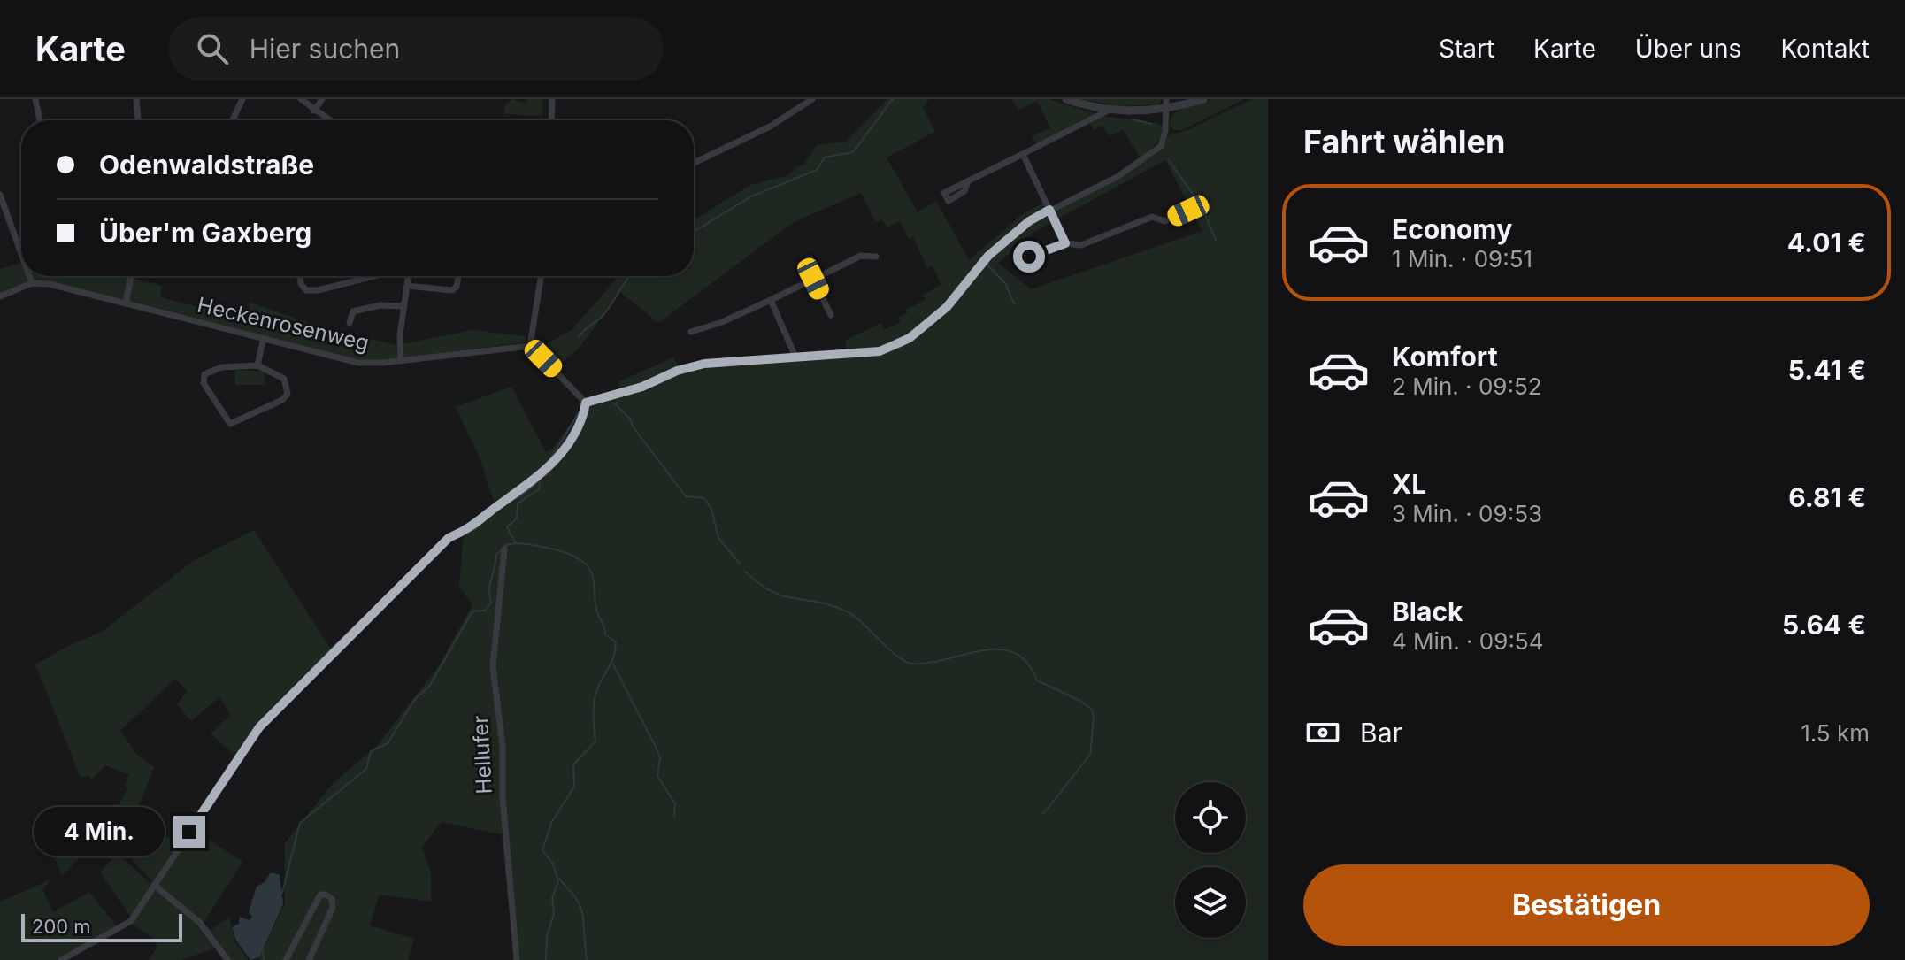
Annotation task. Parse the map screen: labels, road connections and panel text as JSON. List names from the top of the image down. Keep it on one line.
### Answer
{"streets":{"street":["Heckenrosenweg","Hellufer"]},"scale_bar":"200 m","page":{"header":"Karte","search":"Hier suchen","nav":["Start","Karte","Über uns","Kontakt"],"heading":"Fahrt wählen","banner":["Odenwaldstraße","Über'm Gaxberg"],"list":[{"name":"Economy","note":"1 Min. · 09:51","value":"4.01 €"},{"name":"Komfort","note":"2 Min. · 09:52","value":"5.41 €"},{"name":"XL","note":"3 Min. · 09:53","value":"6.81 €"},{"name":"Black","note":"4 Min. · 09:54","value":"5.64 €"}],"pay":["Bar","1.5 km"],"bubble":"4 Min.","buttons":"Bestätigen","scale":"200 m"}}
